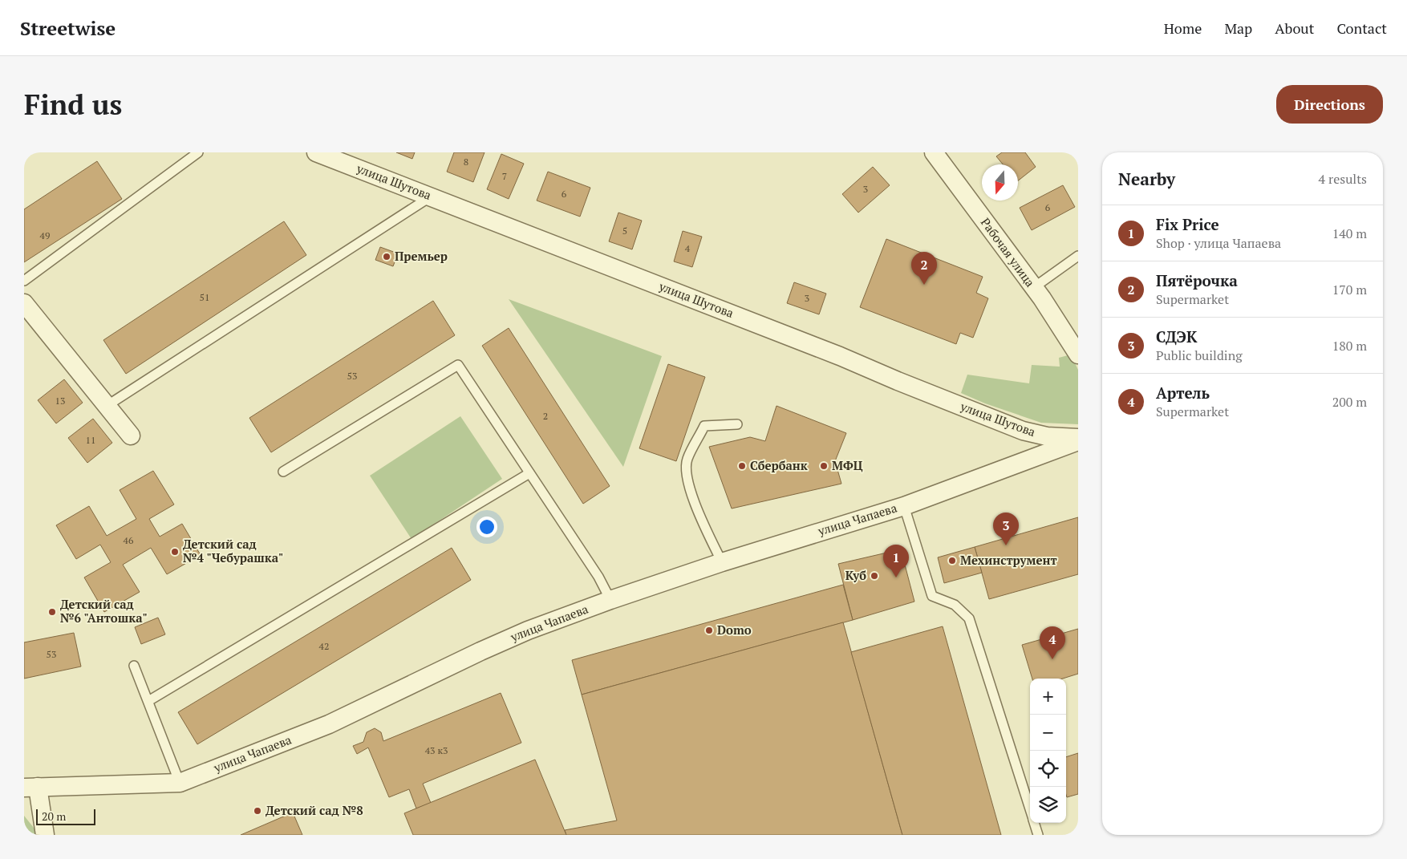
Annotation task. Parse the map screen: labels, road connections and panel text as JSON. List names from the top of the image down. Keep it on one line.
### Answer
{"streets":{"street":["улица Шутова","Рабочая улица","улица Чапаева"]},"places":["Премьер","Сбербанк","МФЦ","Детский сад №4 \"Чебурашка\"","Мехинструмент","Куб","Детский сад №6 \"Антошка\"","Domo","Детский сад №8"],"house_numbers":["8","7","3","6","6","5","49","4","51","3","53","13","2","11","46","42","53","43 к3"],"scale_bar":"20 m","north":"bottom","page":{"header":"Streetwise","nav":["Home","Map","About","Contact"],"buttons":"Directions","title":"Find us","heading":["Nearby","4 results"],"list":[{"mark":"1","name":"Fix Price","note":"Shop · улица Чапаева","value":"140 m"},{"mark":"2","name":"Пятёрочка","note":"Supermarket","value":"170 m"},{"mark":"3","name":"СДЭК","note":"Public building","value":"180 m"},{"mark":"4","name":"Артель","note":"Supermarket","value":"200 m"}],"pins":["2","3","1","4"],"map_buttons":["+","−"],"scale":"20 m"}}
